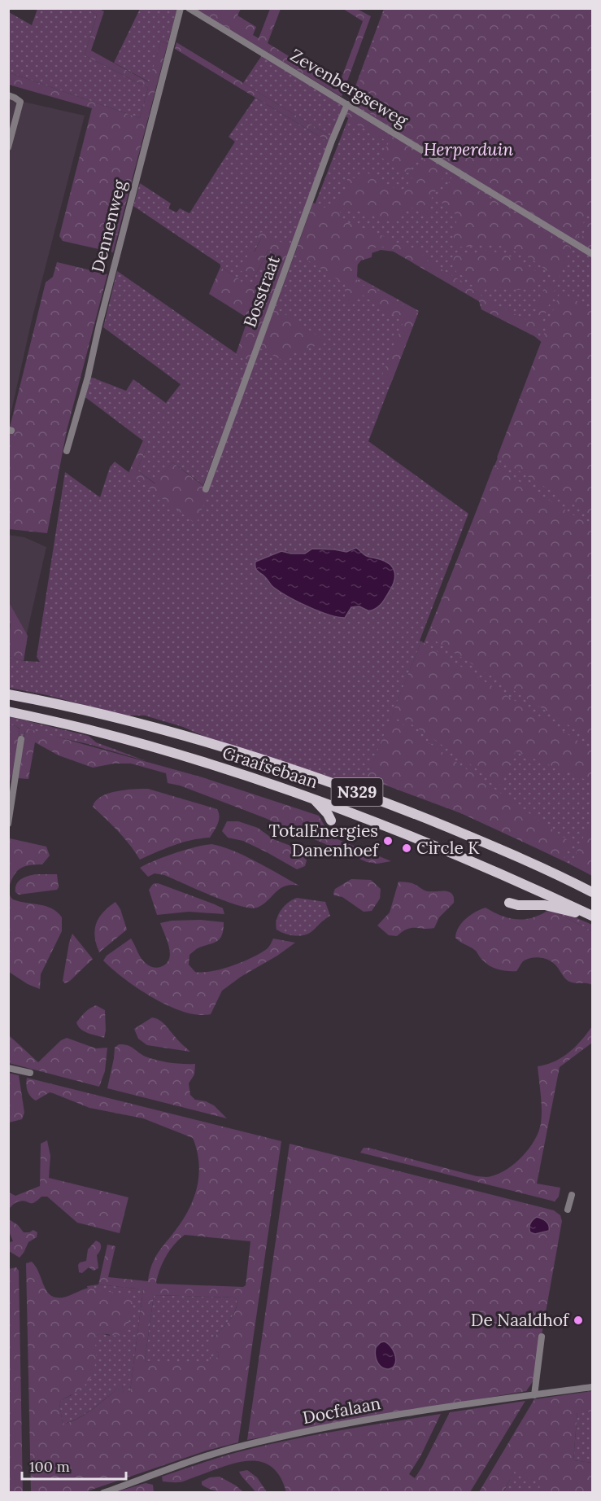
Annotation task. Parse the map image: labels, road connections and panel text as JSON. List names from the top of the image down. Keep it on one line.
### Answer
{"streets":{"main road":["Graafsebaan","N329"],"street":["Zevenbergseweg","Dennenweg","Bosstraat","Docfalaan"]},"crossings":[["Zevenbergseweg","Bosstraat"]],"parks":["Herperduin"],"places":["TotalEnergies Danenhoef","Circle K","De Naaldhof"],"scale_bar":"100 m"}
